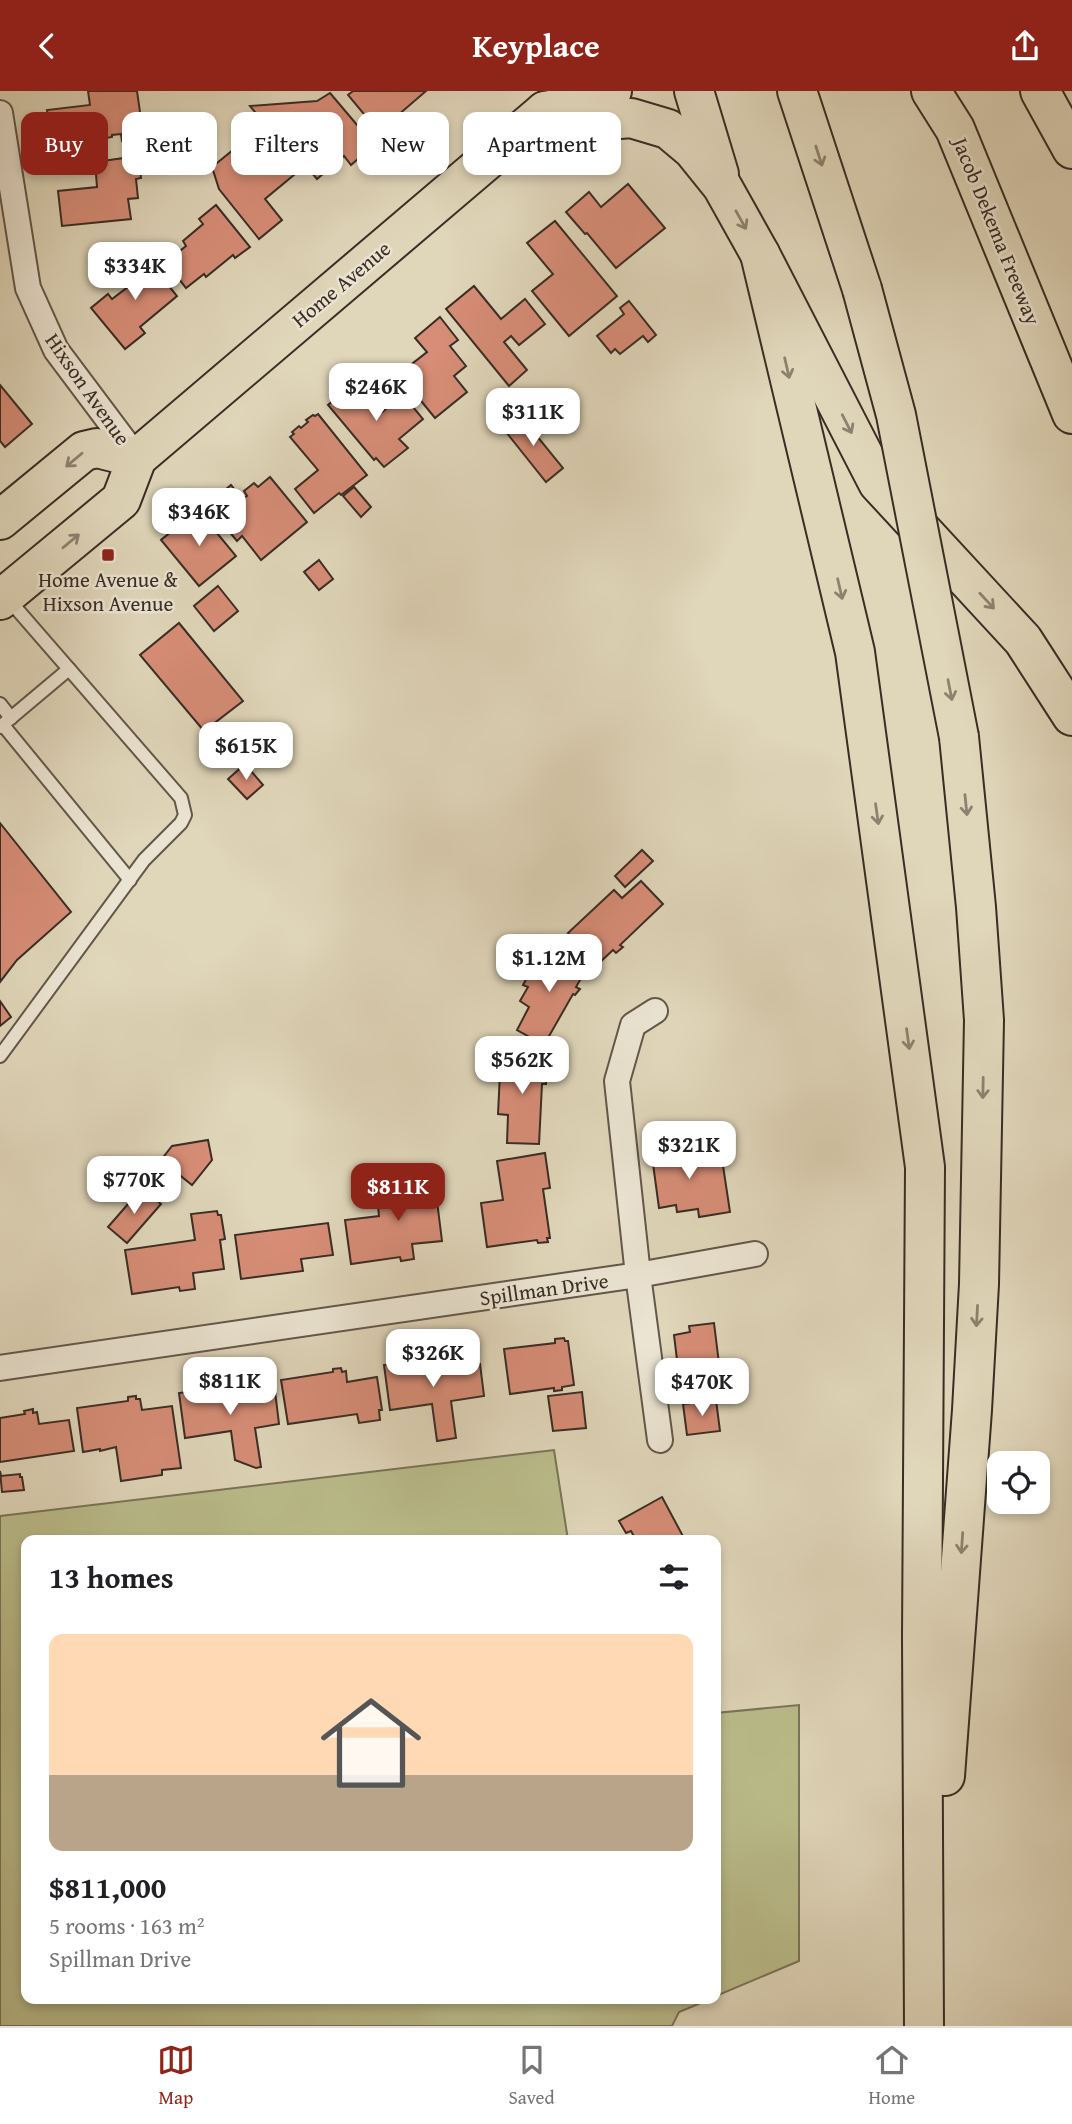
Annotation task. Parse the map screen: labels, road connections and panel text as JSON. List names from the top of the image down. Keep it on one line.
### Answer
{"streets":{"main road":["Jacob Dekema Freeway","Home Avenue"],"street":["Hixson Avenue","Spillman Drive"]},"crossings":[["Home Avenue","Hixson Avenue"]],"places":{"transit":["Home Avenue & Hixson Avenue"]},"page":{"header":"Keyplace","chip":["Buy","Rent","Filters","New","Apartment"],"price":["$334K","$246K","$311K","$346K","$615K","$1.12M","$562K","$321K","$770K","$811K","$326K","$811K","$470K"],"heading":"13 homes","list":[{"name":"$811,000","note":"5 rooms · 163 m² · Spillman Drive"}],"tabs":["Map","Saved","Home"]}}
